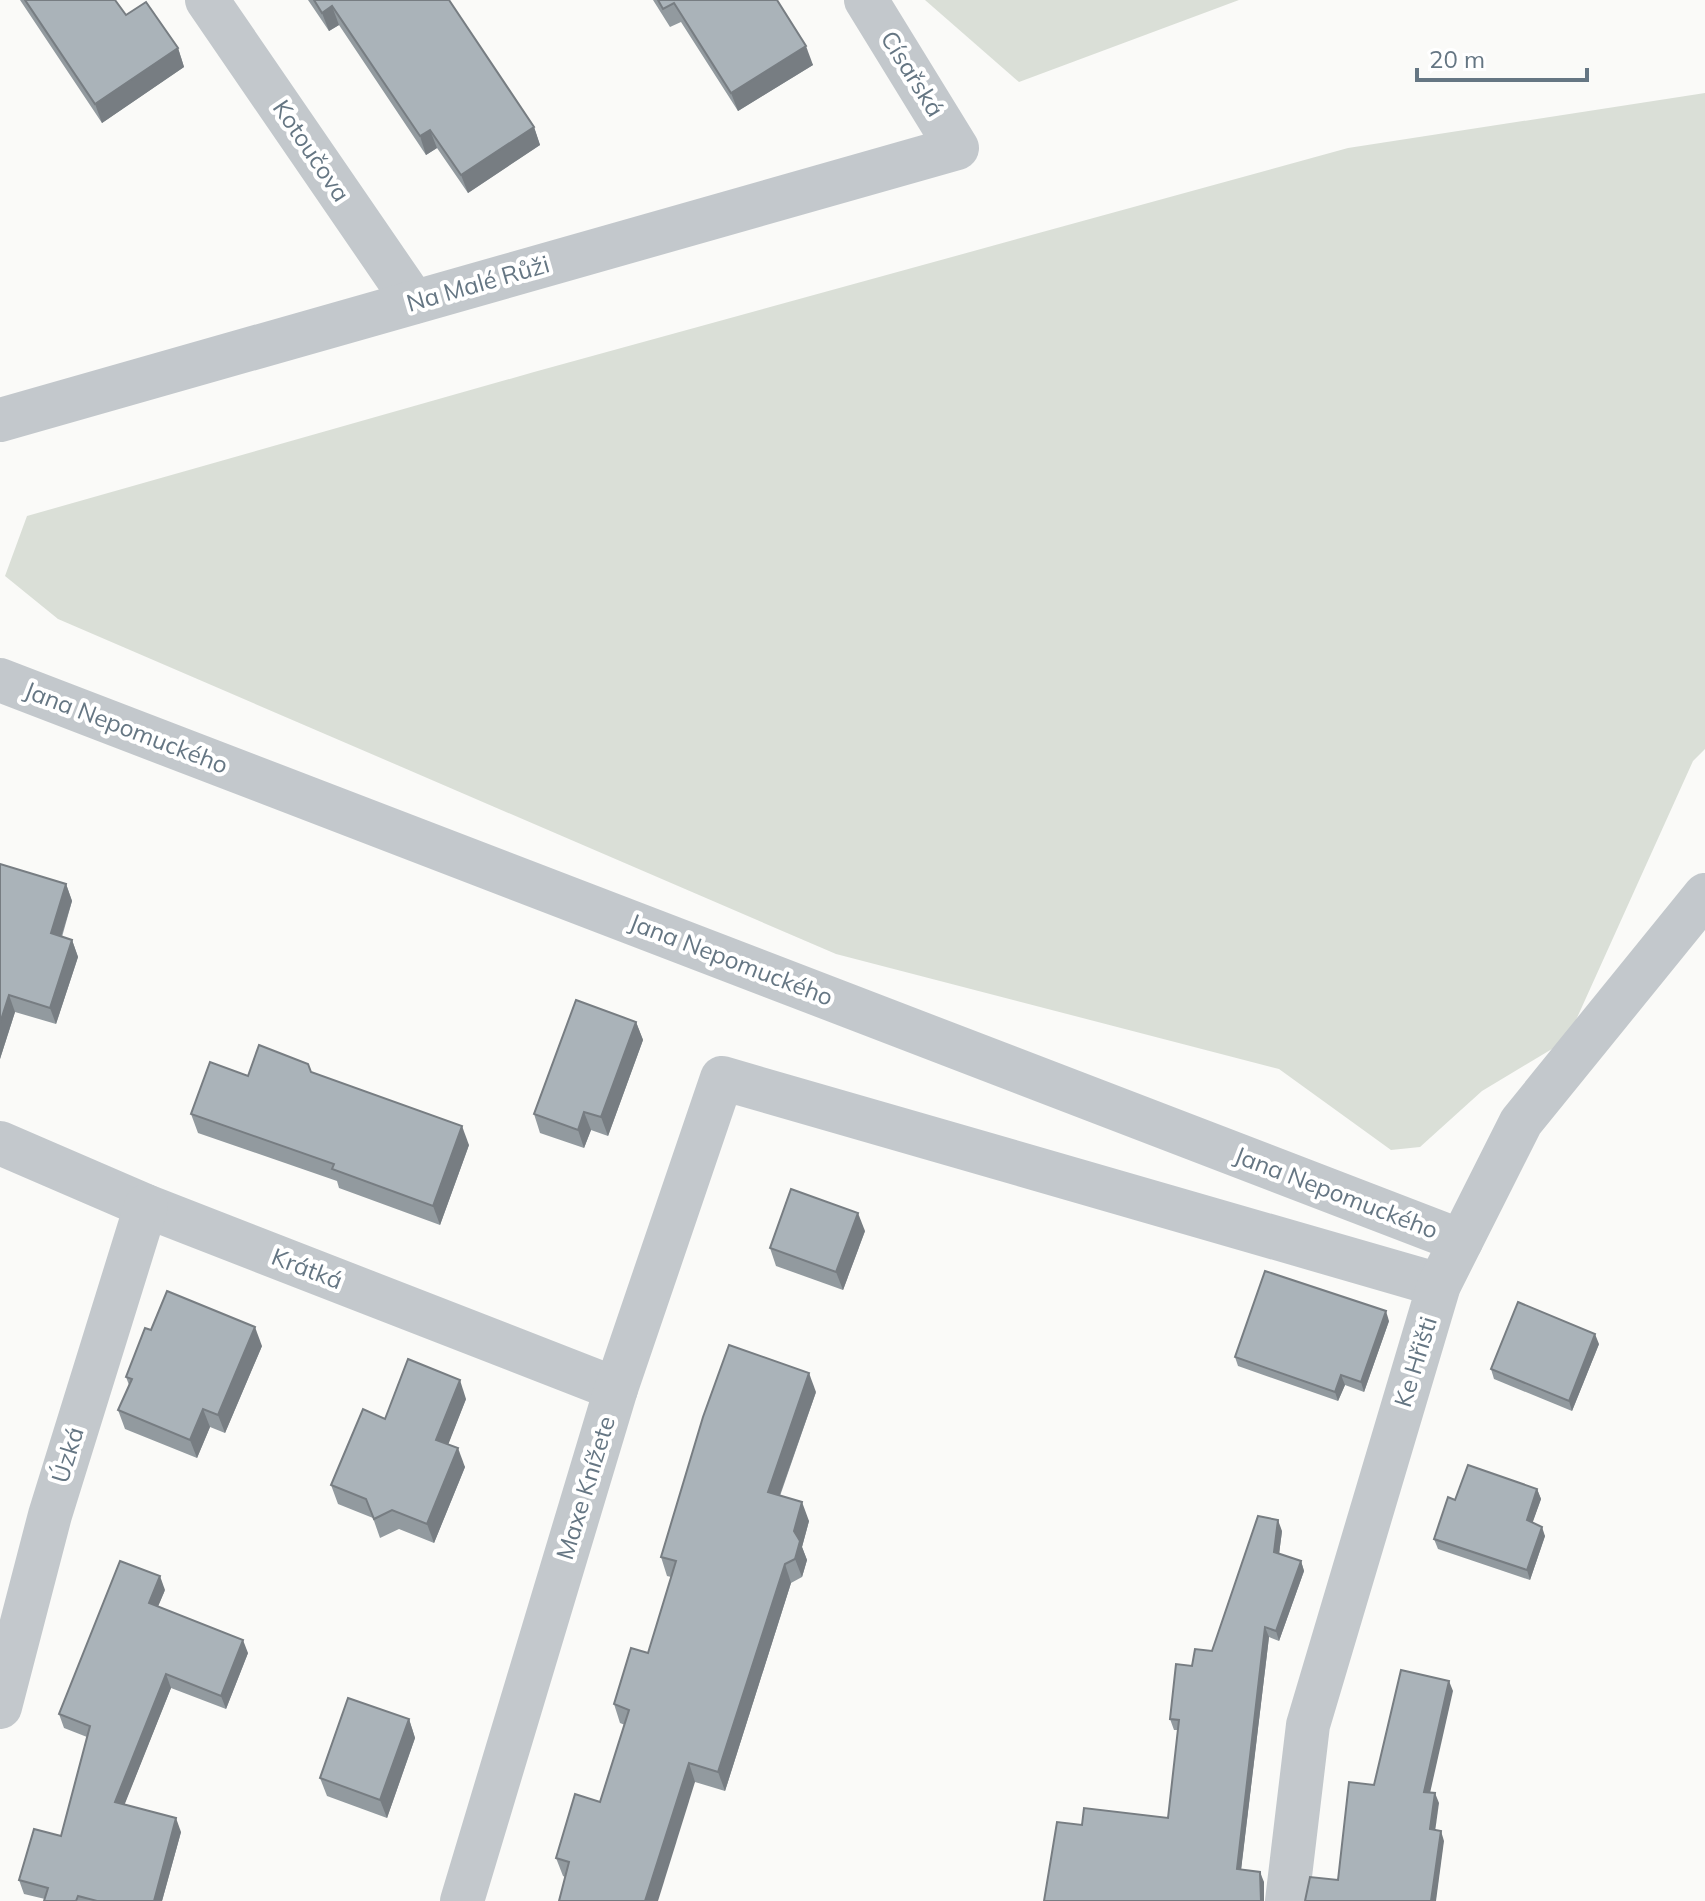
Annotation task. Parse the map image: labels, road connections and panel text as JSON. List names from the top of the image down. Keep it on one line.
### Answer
{"streets":{"street":["Císařská","Kotoučova","Na Malé Růži","Jana Nepomuckého","Krátká","Ke Hřišti","Úzká","Maxe Knížete"]},"crossings":[["Císařská","Na Malé Růži"],["Kotoučova","Na Malé Růži"],["Jana Nepomuckého","Ke Hřišti"],["Krátká","Úzká"],["Krátká","Maxe Knížete"],["Ke Hřišti","Maxe Knížete"]],"scale_bar":"20 m"}
